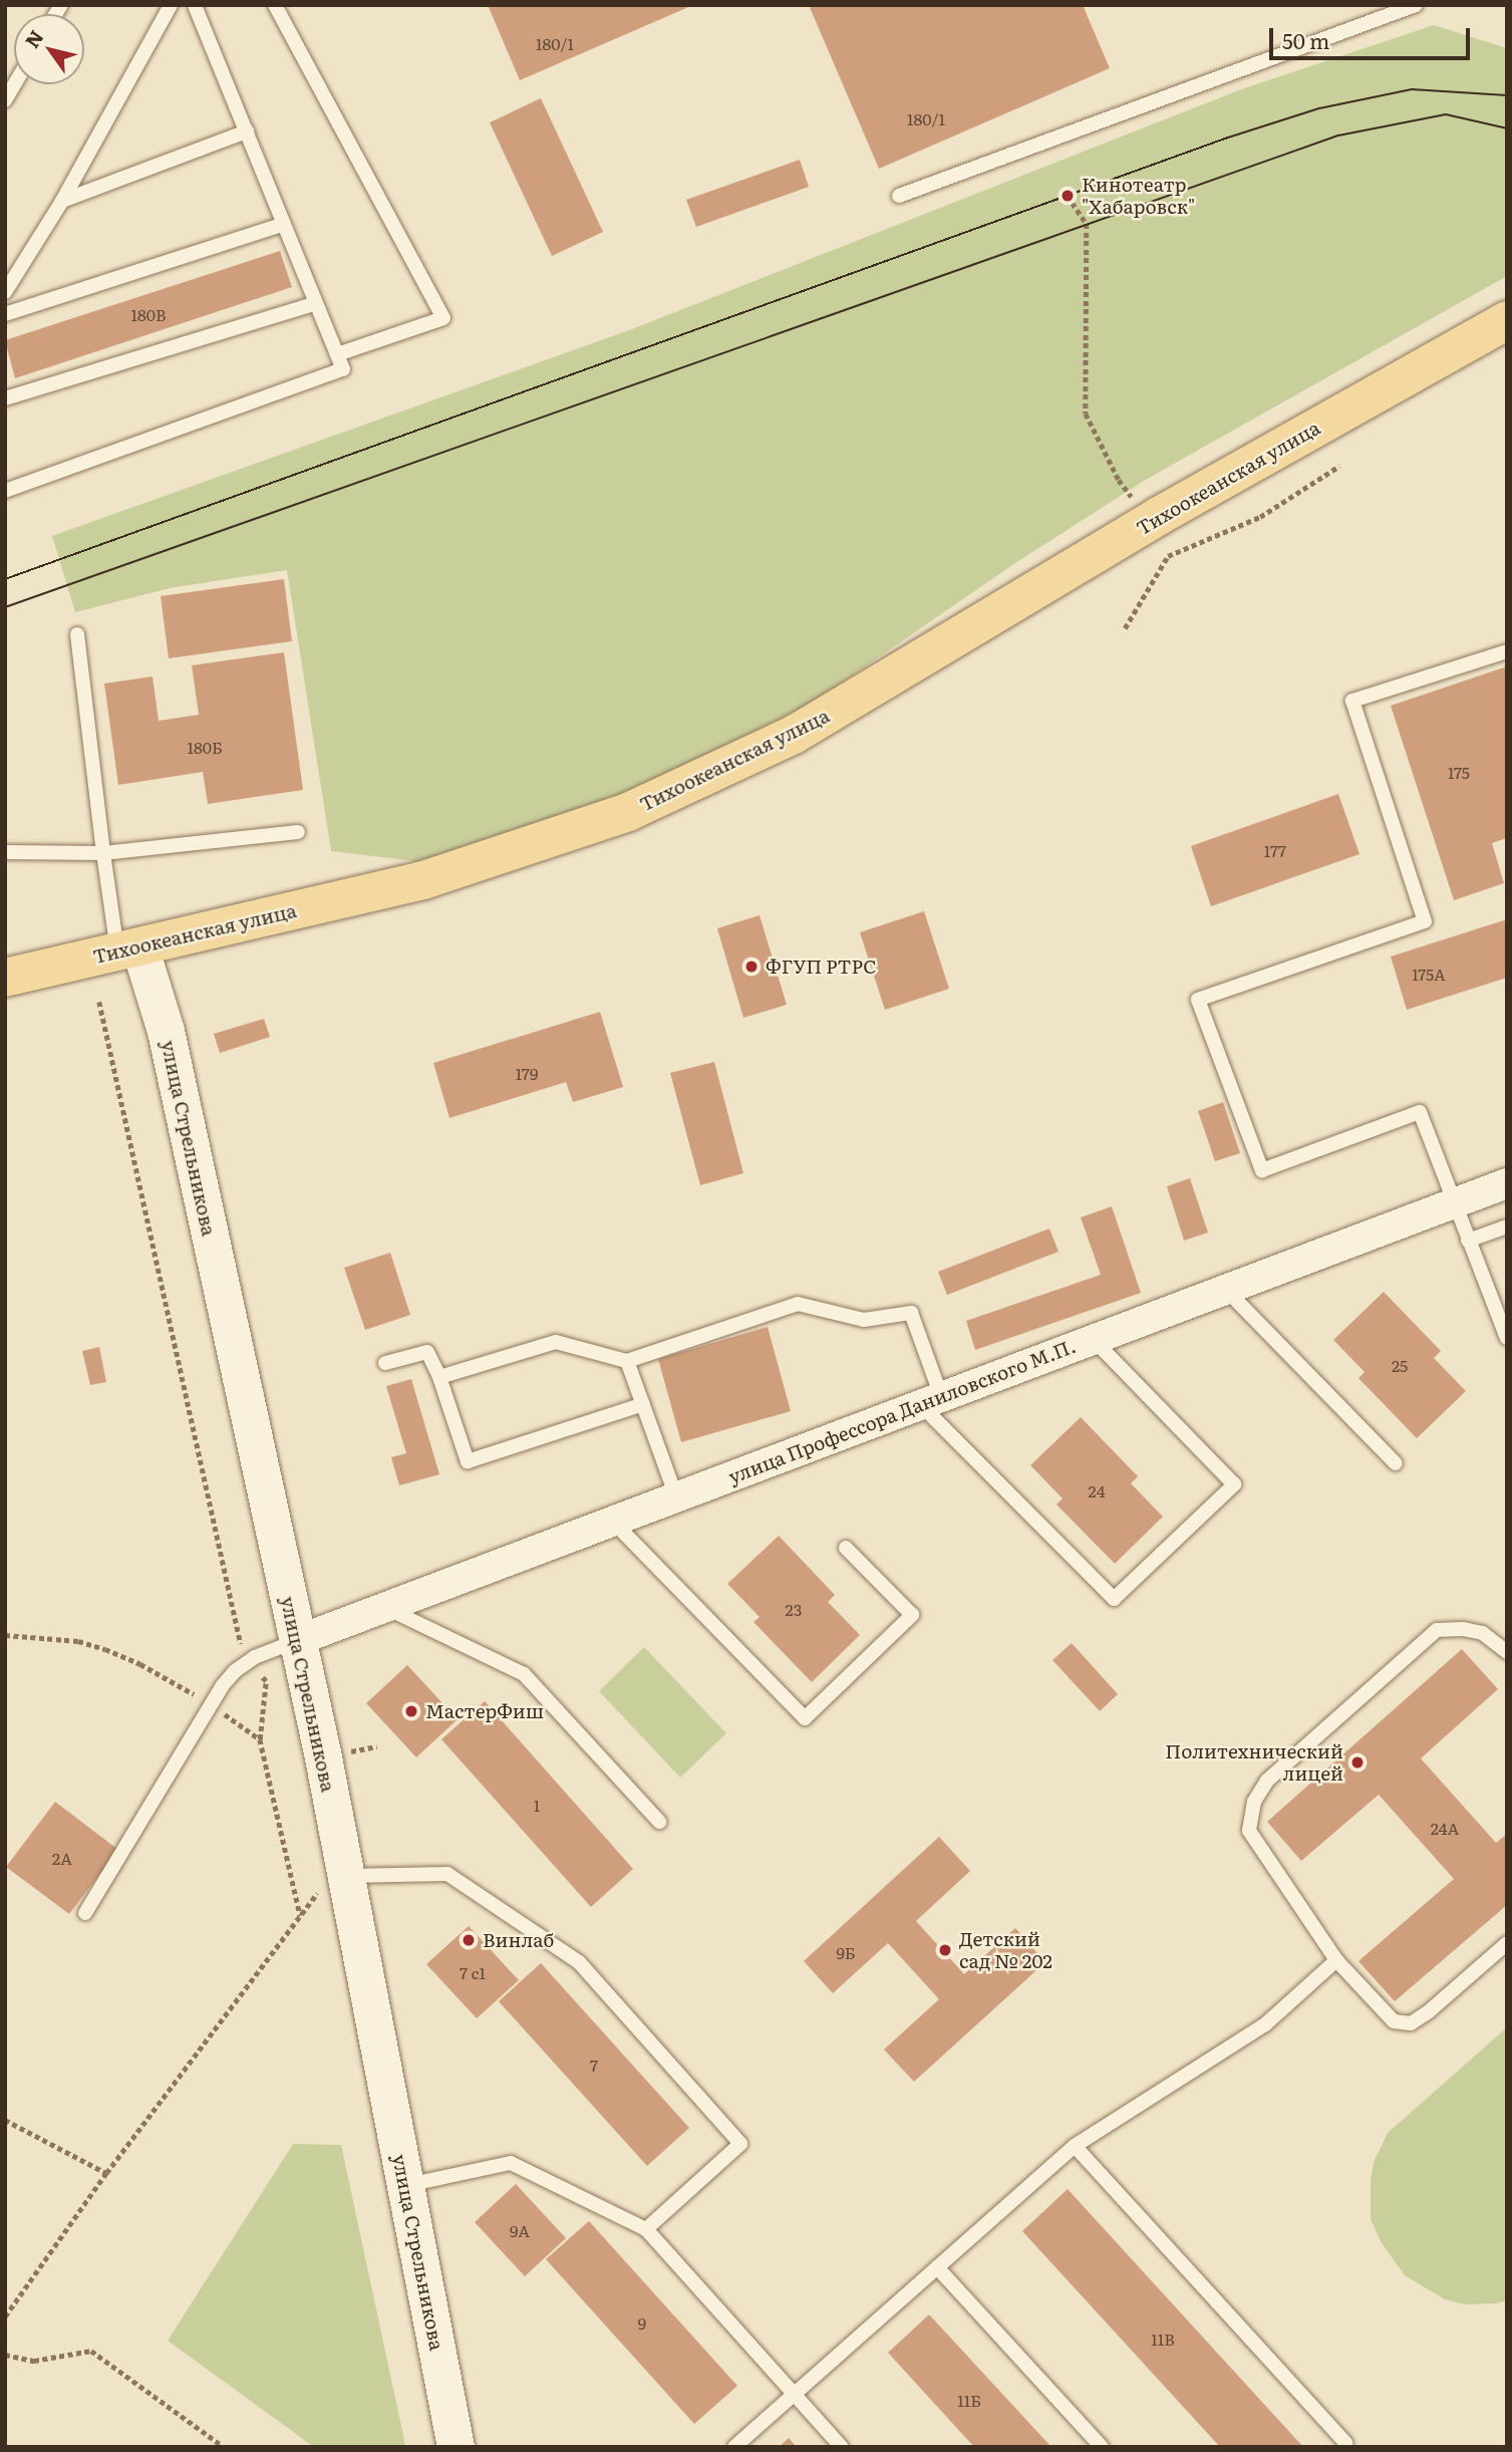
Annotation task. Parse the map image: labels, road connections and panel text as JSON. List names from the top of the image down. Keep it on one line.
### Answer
{"streets":{"main road":["Тихоокеанская улица"],"street":["улица Стрельникова","улица Профессора Даниловского М.П."]},"crossings":[["Тихоокеанская улица","улица Стрельникова"],["улица Стрельникова","улица Профессора Даниловского М.П."]],"places":["Кинотеатр \"Хабаровск\"","ФГУП РТРС","МастерФиш","Политехнический лицей","Винлаб","Детский сад № 202"],"house_numbers":["180/1","180/1","180В","180Б","175","177","175А","179","25","24","23","1","24А","2А","9Б","7 с1","7","9А","9","11В","11Б"],"scale_bar":"50 m","north":"top left"}
